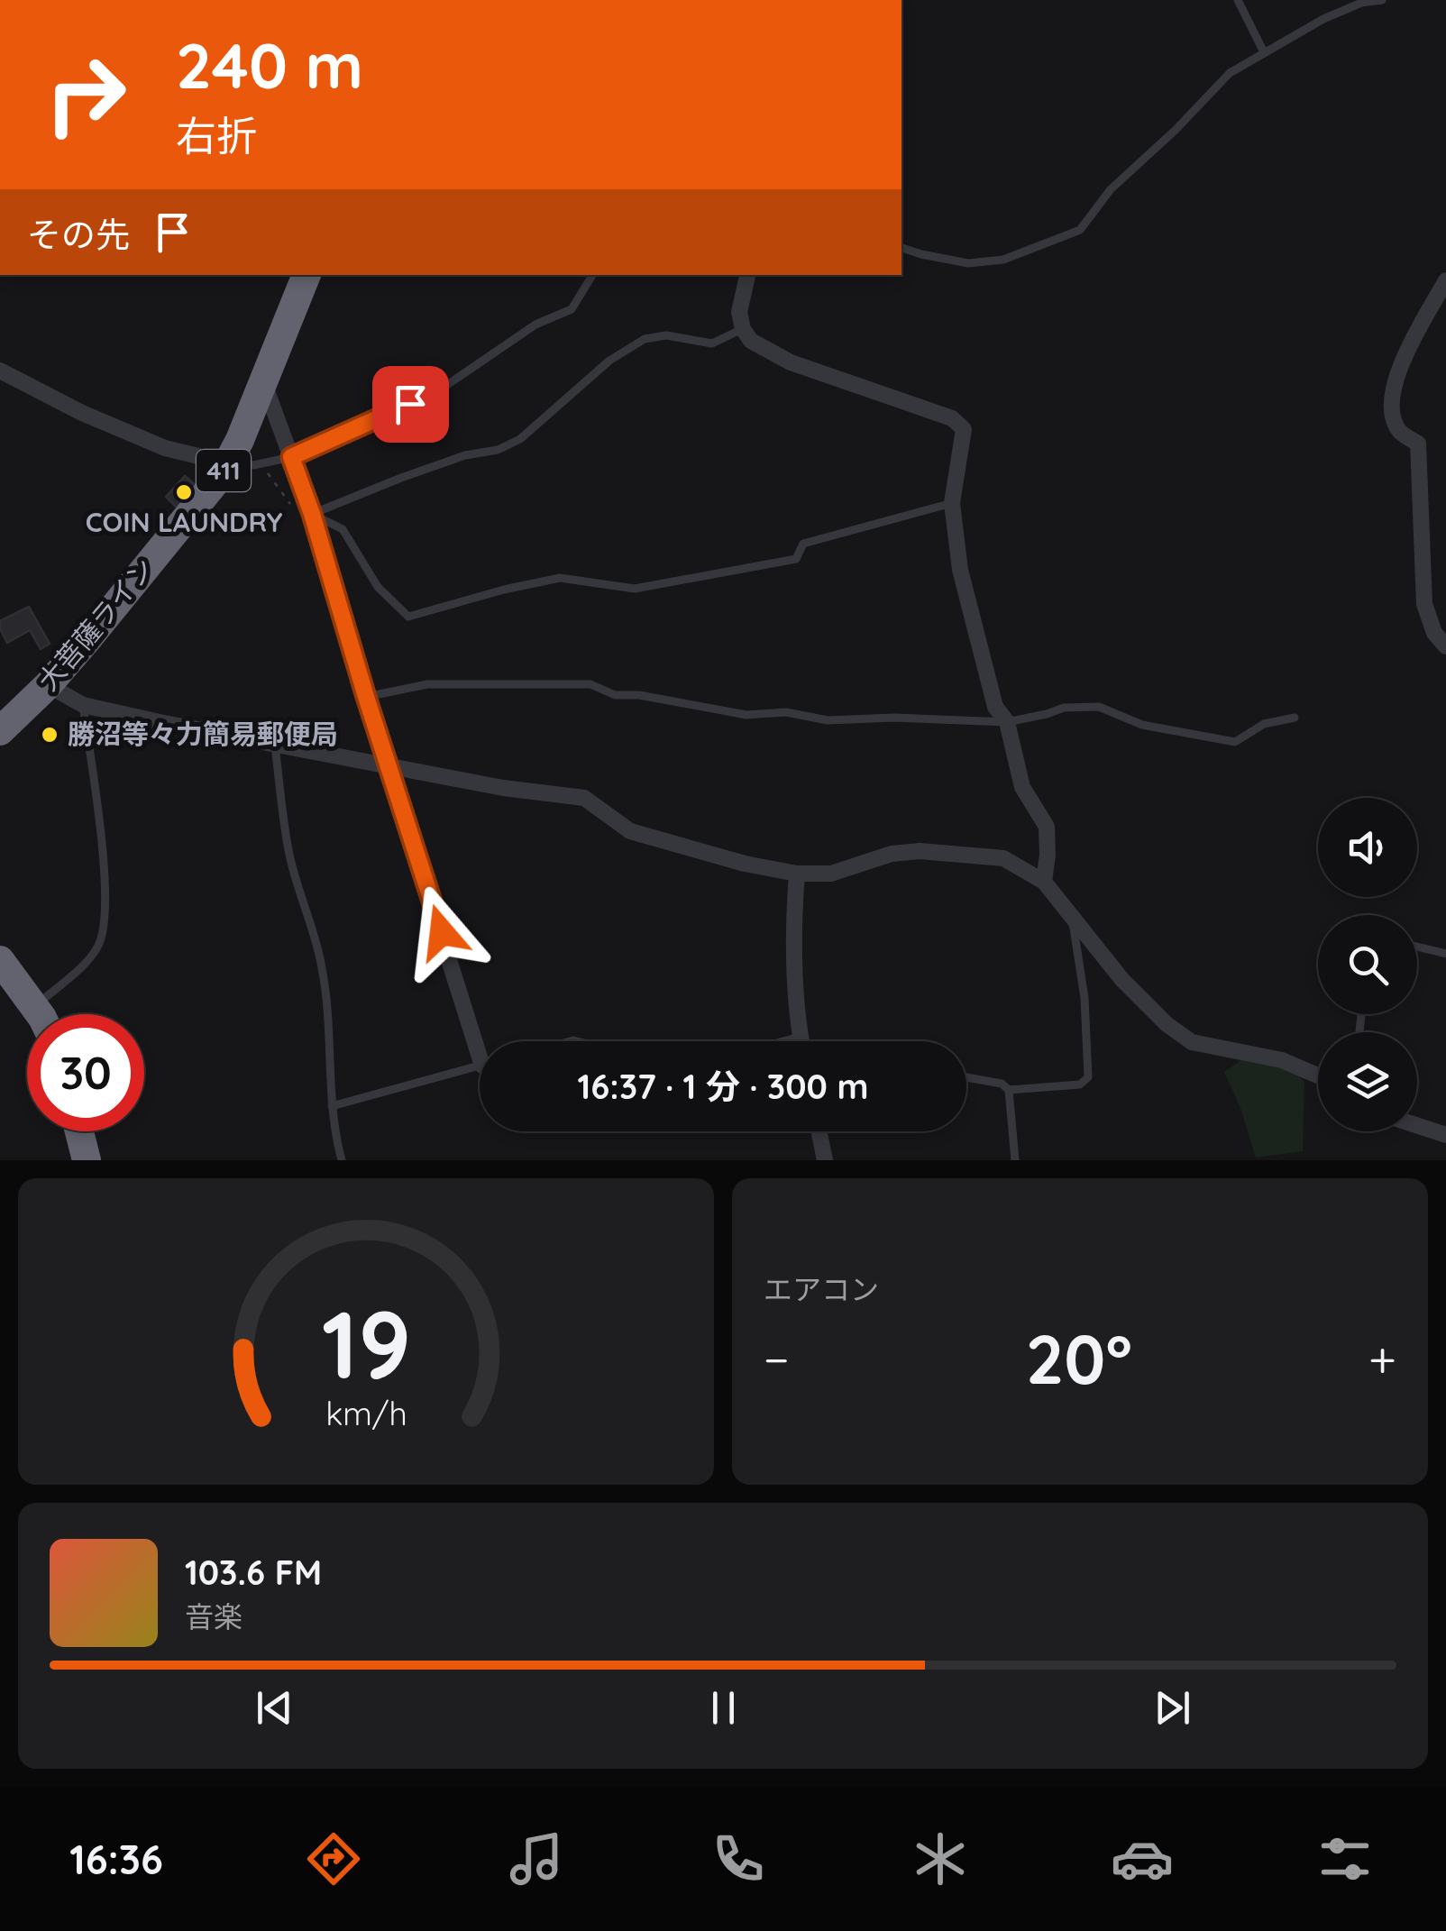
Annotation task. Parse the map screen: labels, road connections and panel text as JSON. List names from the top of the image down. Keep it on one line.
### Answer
{"streets":{"highway":["411","大菩薩ライン"]},"places":["COIN LAUNDRY","勝沼等々力簡易郵便局"],"page":{"turn":["240 m","右折"],"then":"その先","limit":"30","trip":"16:37 · 1 分 · 300 m","tile":"エアコン","heat":["−","20°","+"],"song":["103.6 FM","音楽"],"tabs":"16:36","gauge":["19","km/h"]}}
